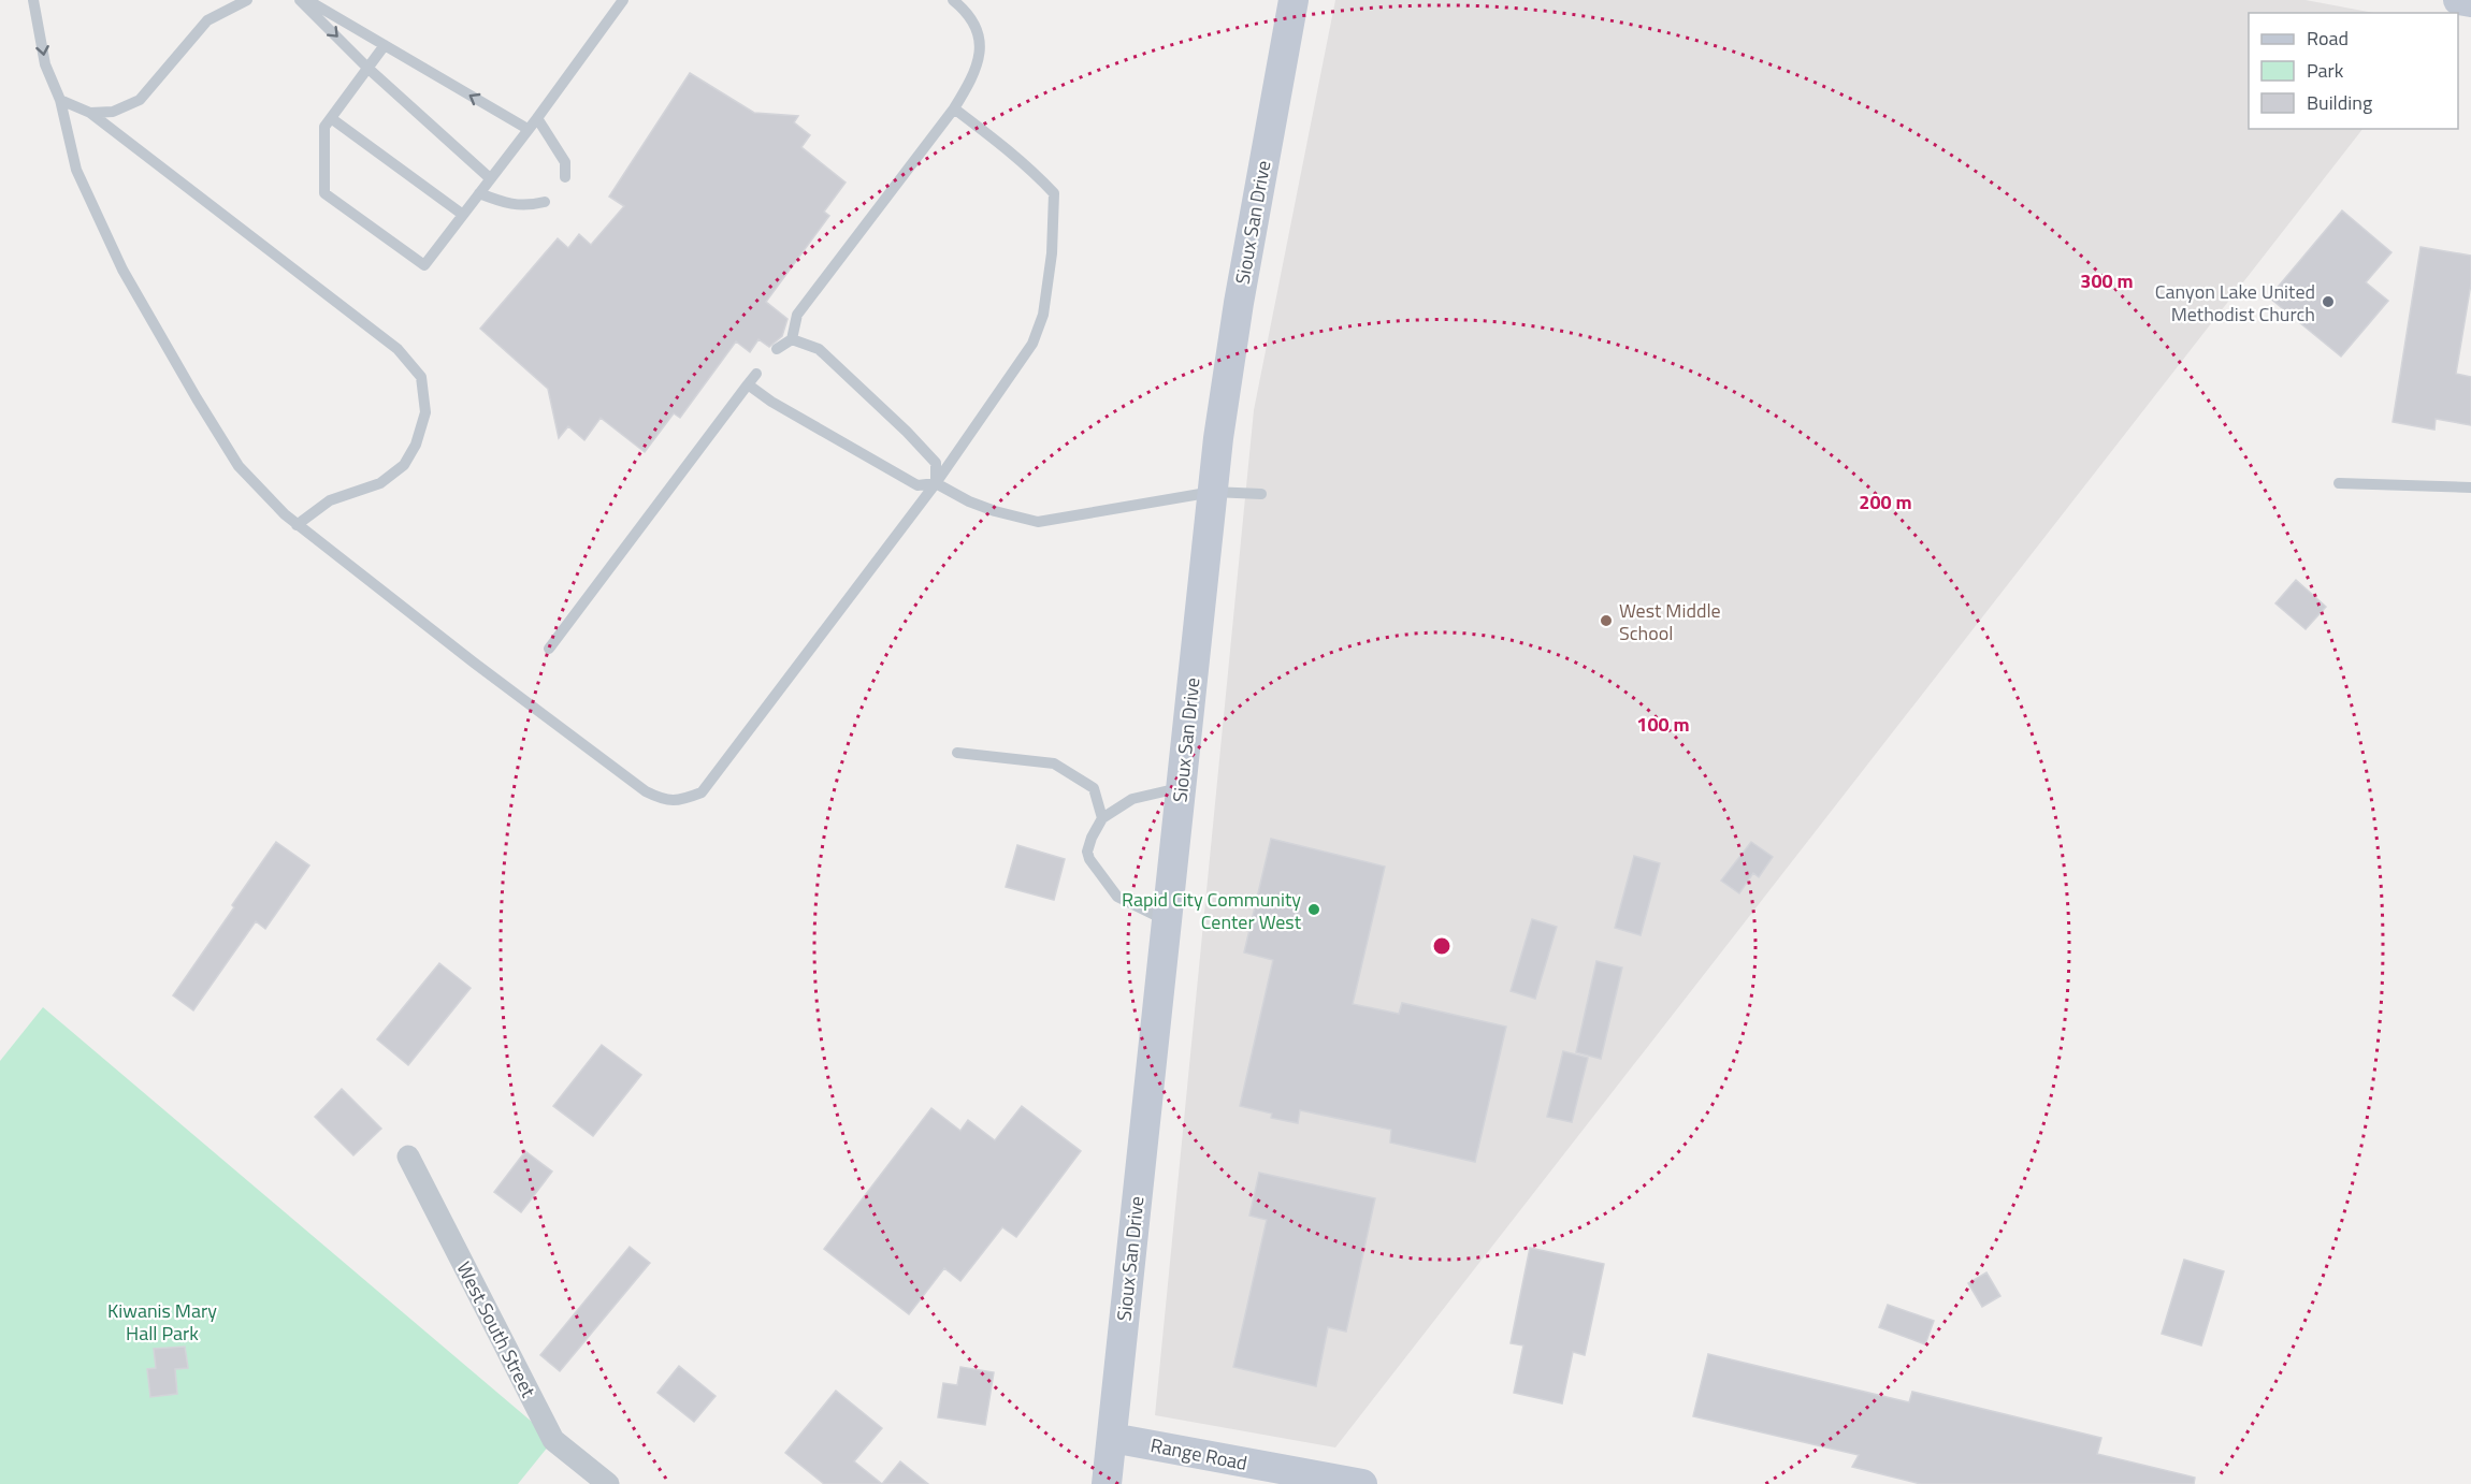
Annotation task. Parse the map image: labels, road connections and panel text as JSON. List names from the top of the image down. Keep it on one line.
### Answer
{"streets":{"street":["Sioux San Drive","West South Street","Range Road"]},"crossings":[["Sioux San Drive","Range Road"]],"parks":["Kiwanis Mary Hall Park"],"places":["Canyon Lake United Methodist Church","West Middle School","Rapid City Community Center West"],"legend":["Road","Park","Building"],"rings":["300 m","200 m","100 m"]}
